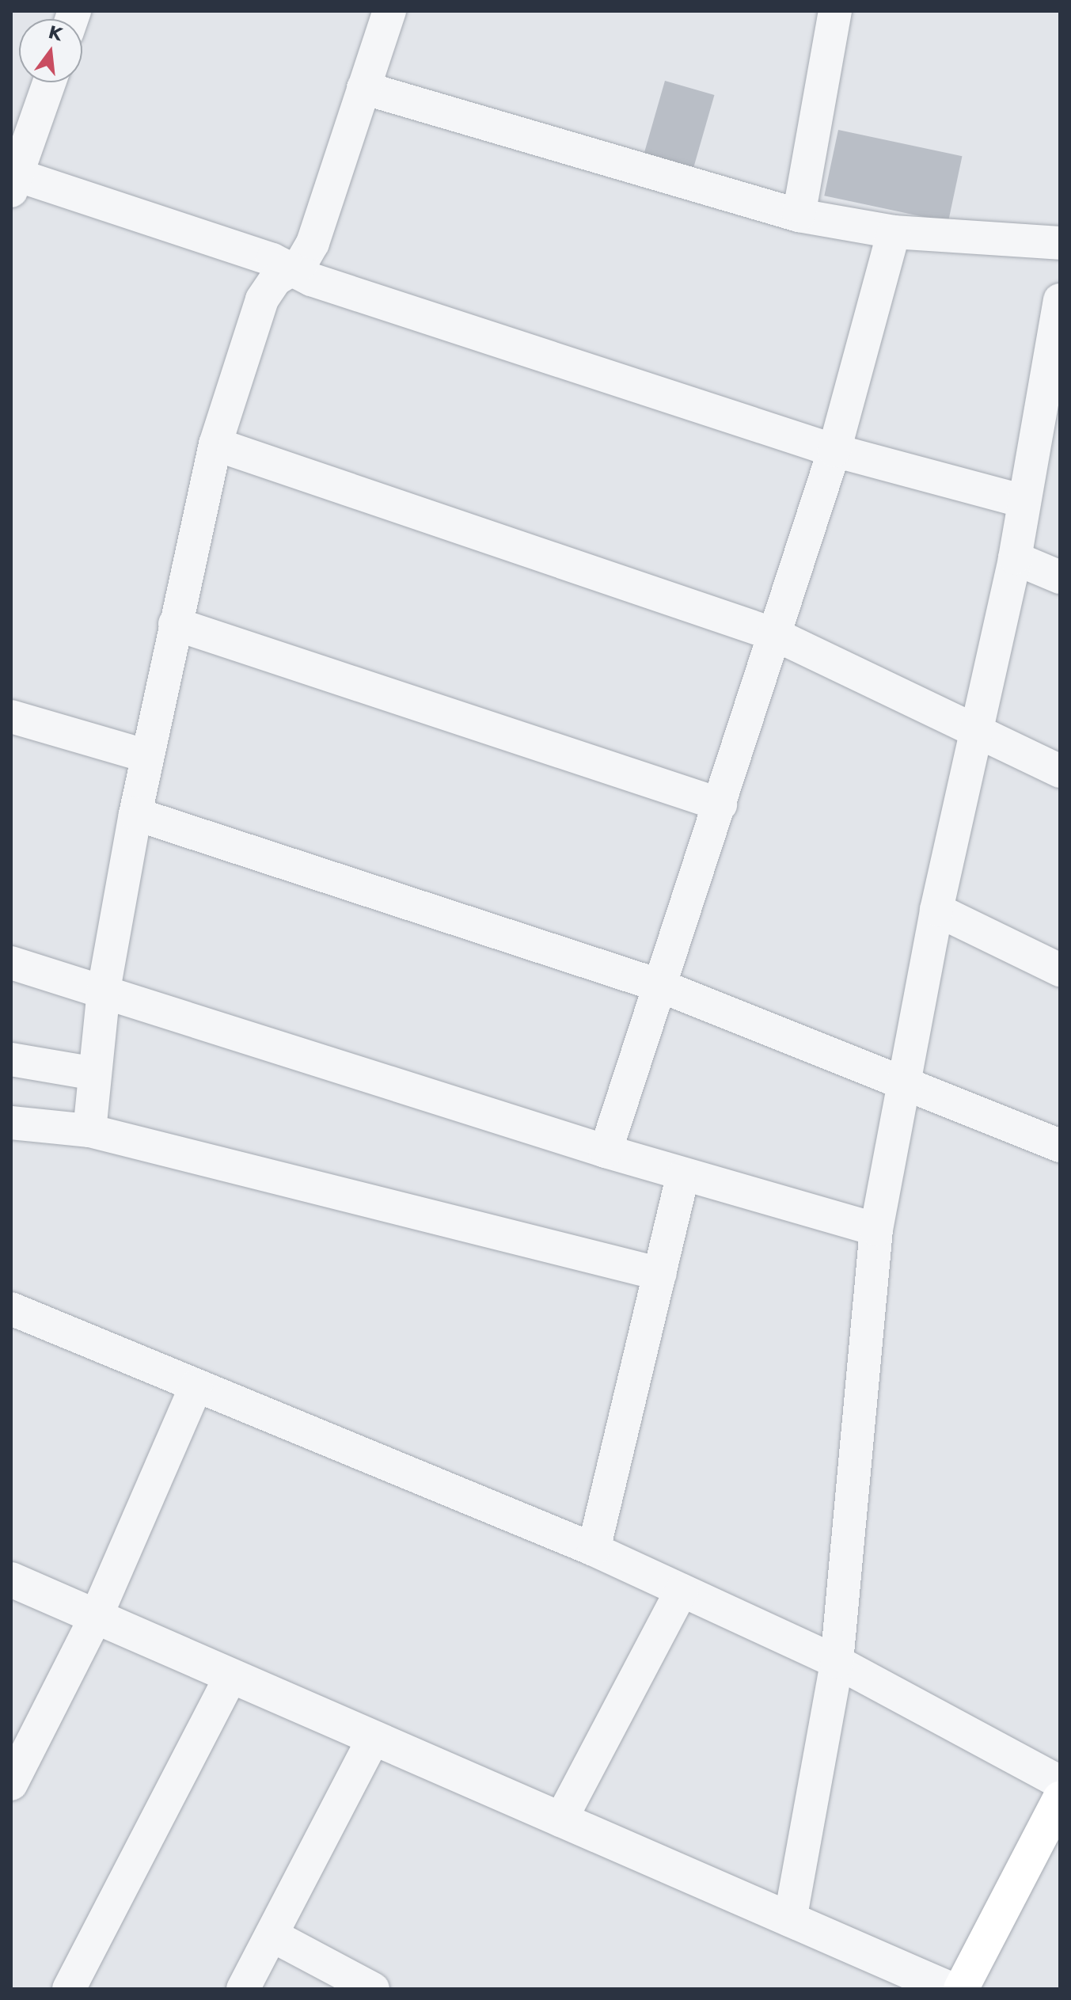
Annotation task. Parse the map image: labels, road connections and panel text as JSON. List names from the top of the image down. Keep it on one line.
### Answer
{"north":"top"}
